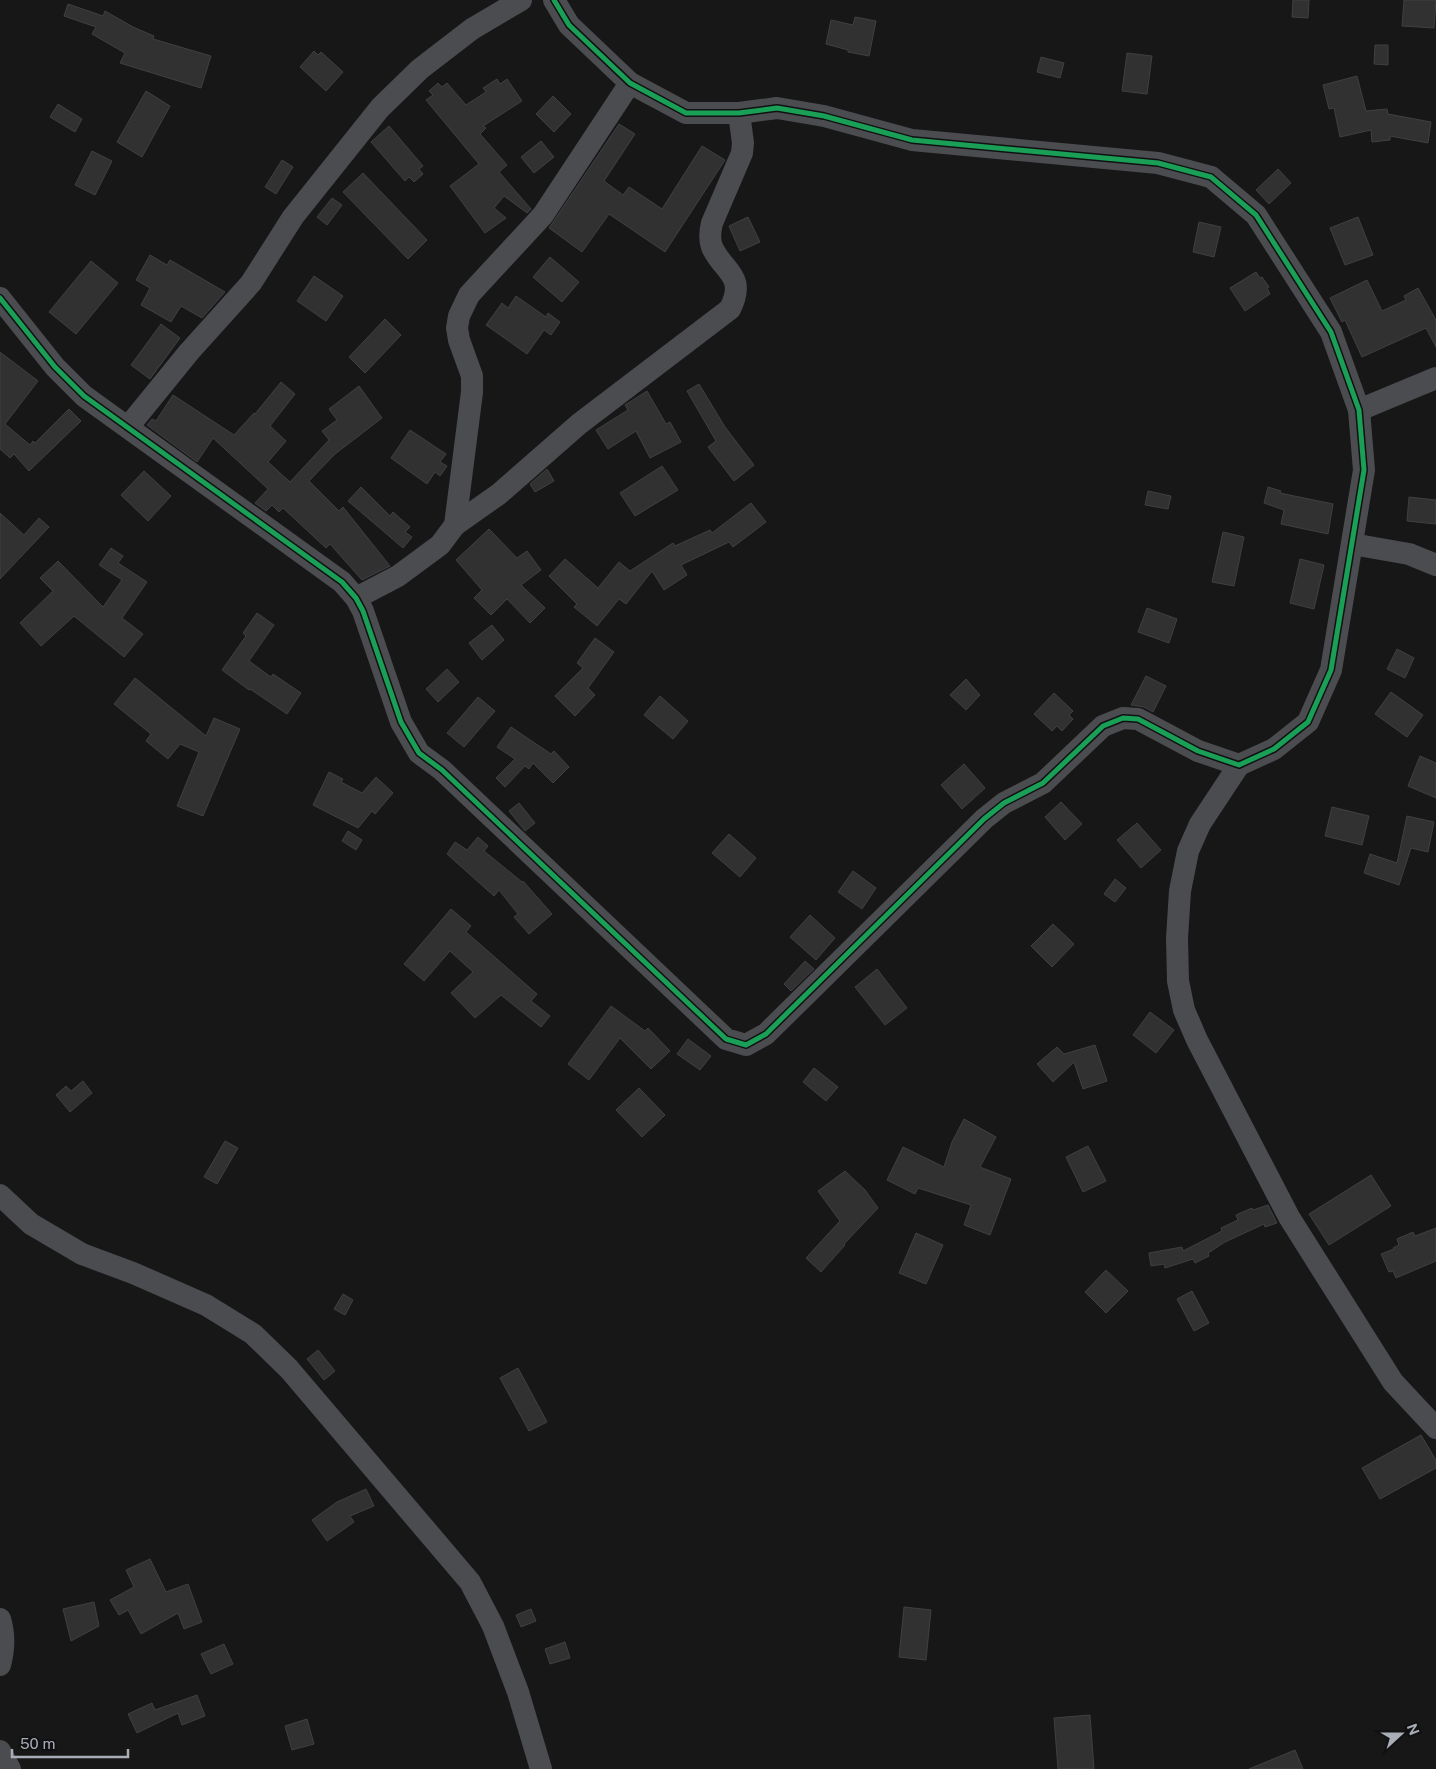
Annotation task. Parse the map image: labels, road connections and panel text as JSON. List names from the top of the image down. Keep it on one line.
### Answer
{"scale_bar":"50 m","north":"right"}
